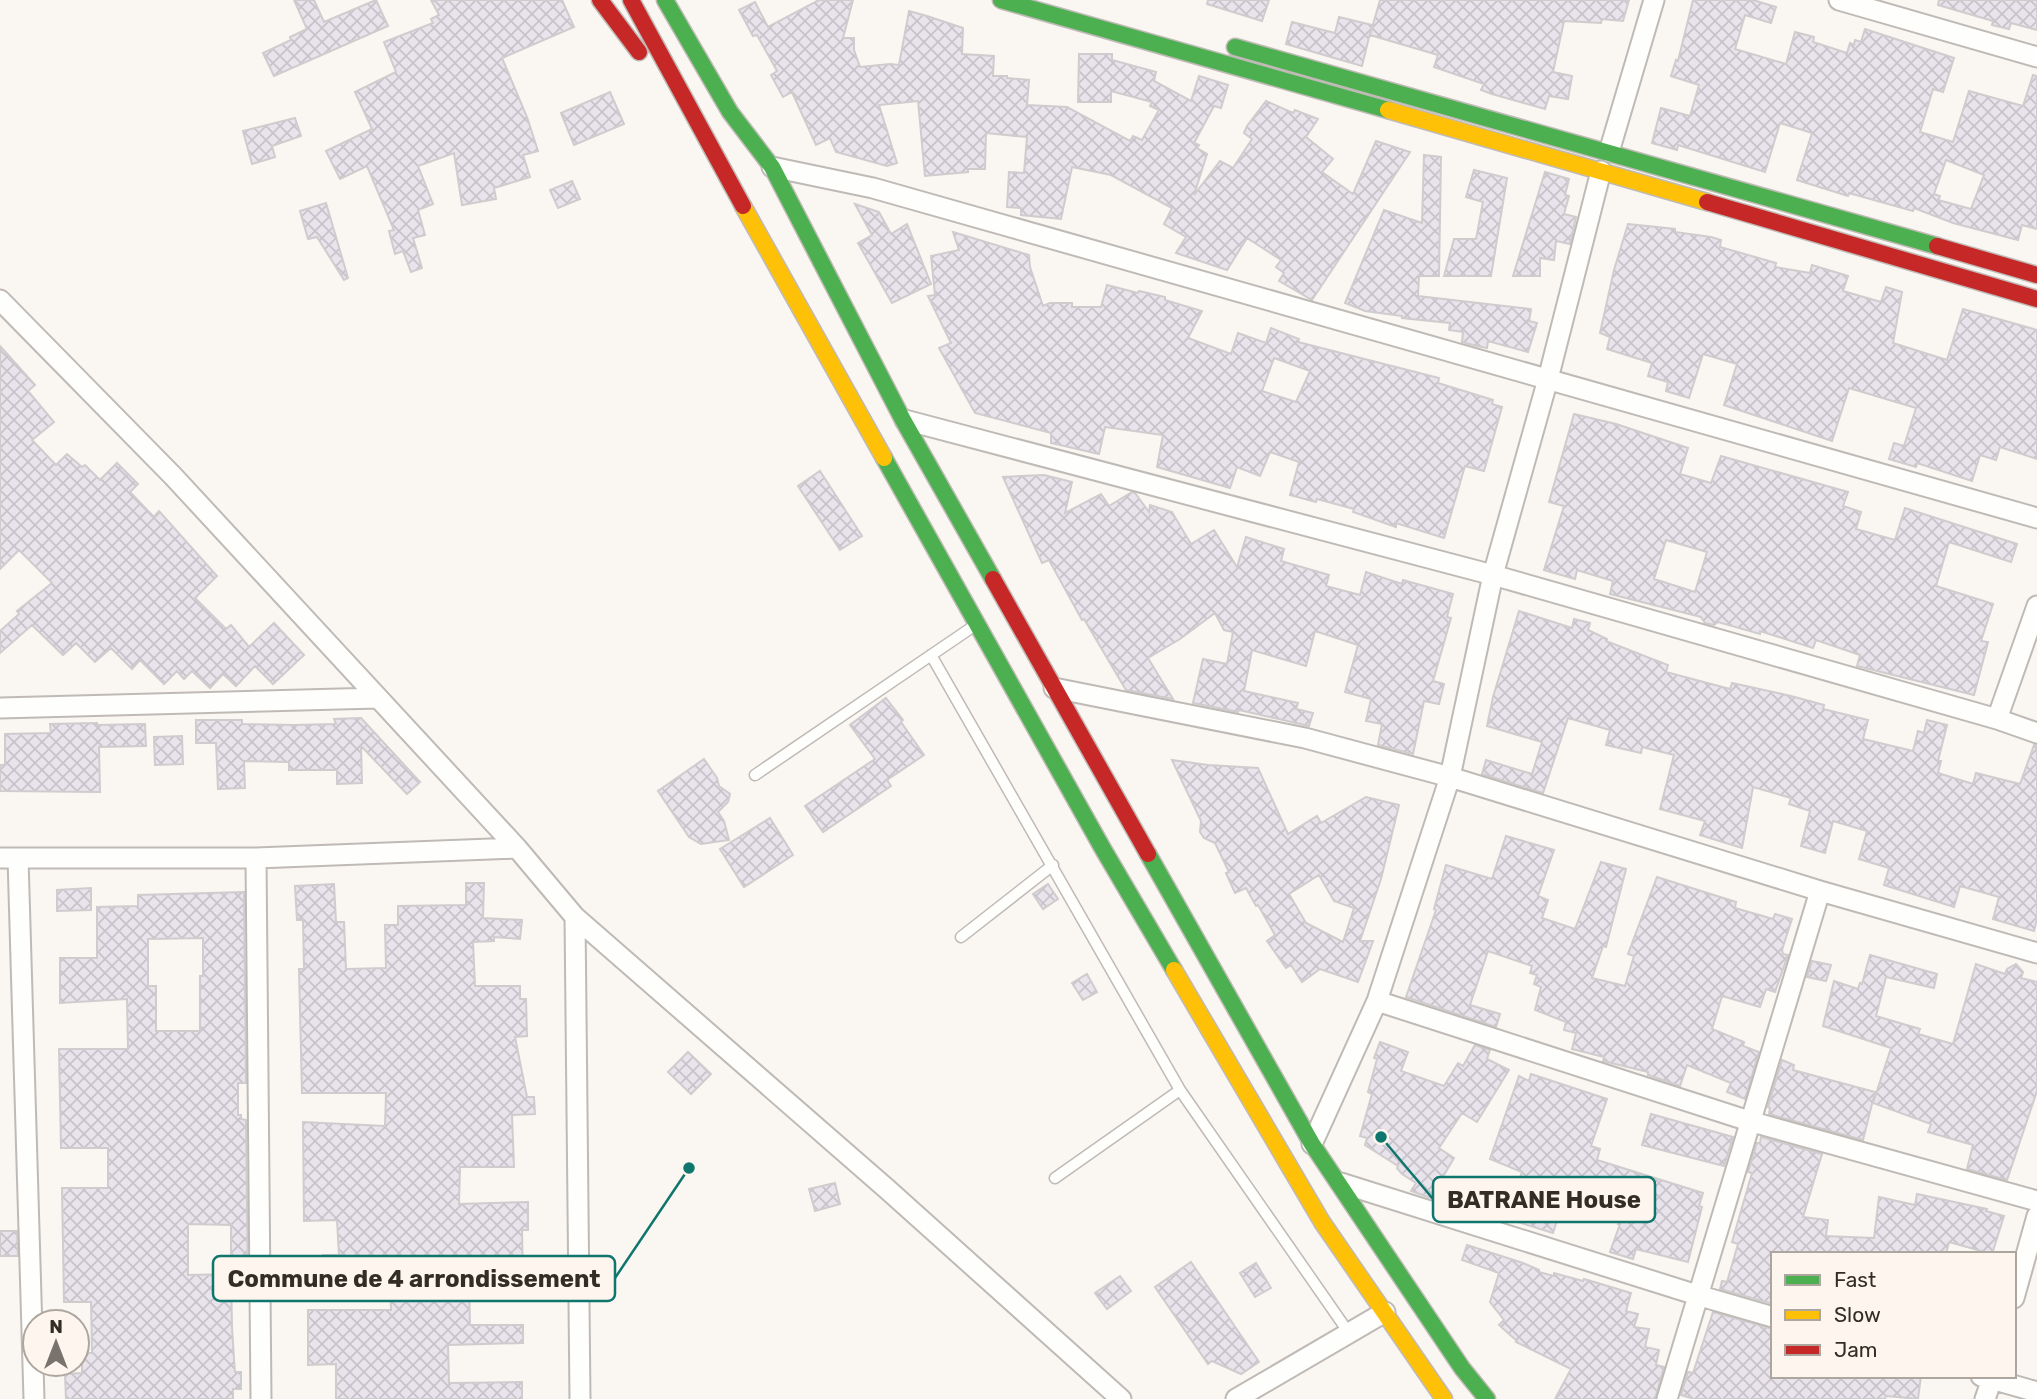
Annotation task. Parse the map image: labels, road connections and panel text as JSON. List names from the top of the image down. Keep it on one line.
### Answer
{"places":["BATRANE House","Commune de 4 arrondissement"],"legend":["Fast","Slow","Jam"],"north":"top"}
